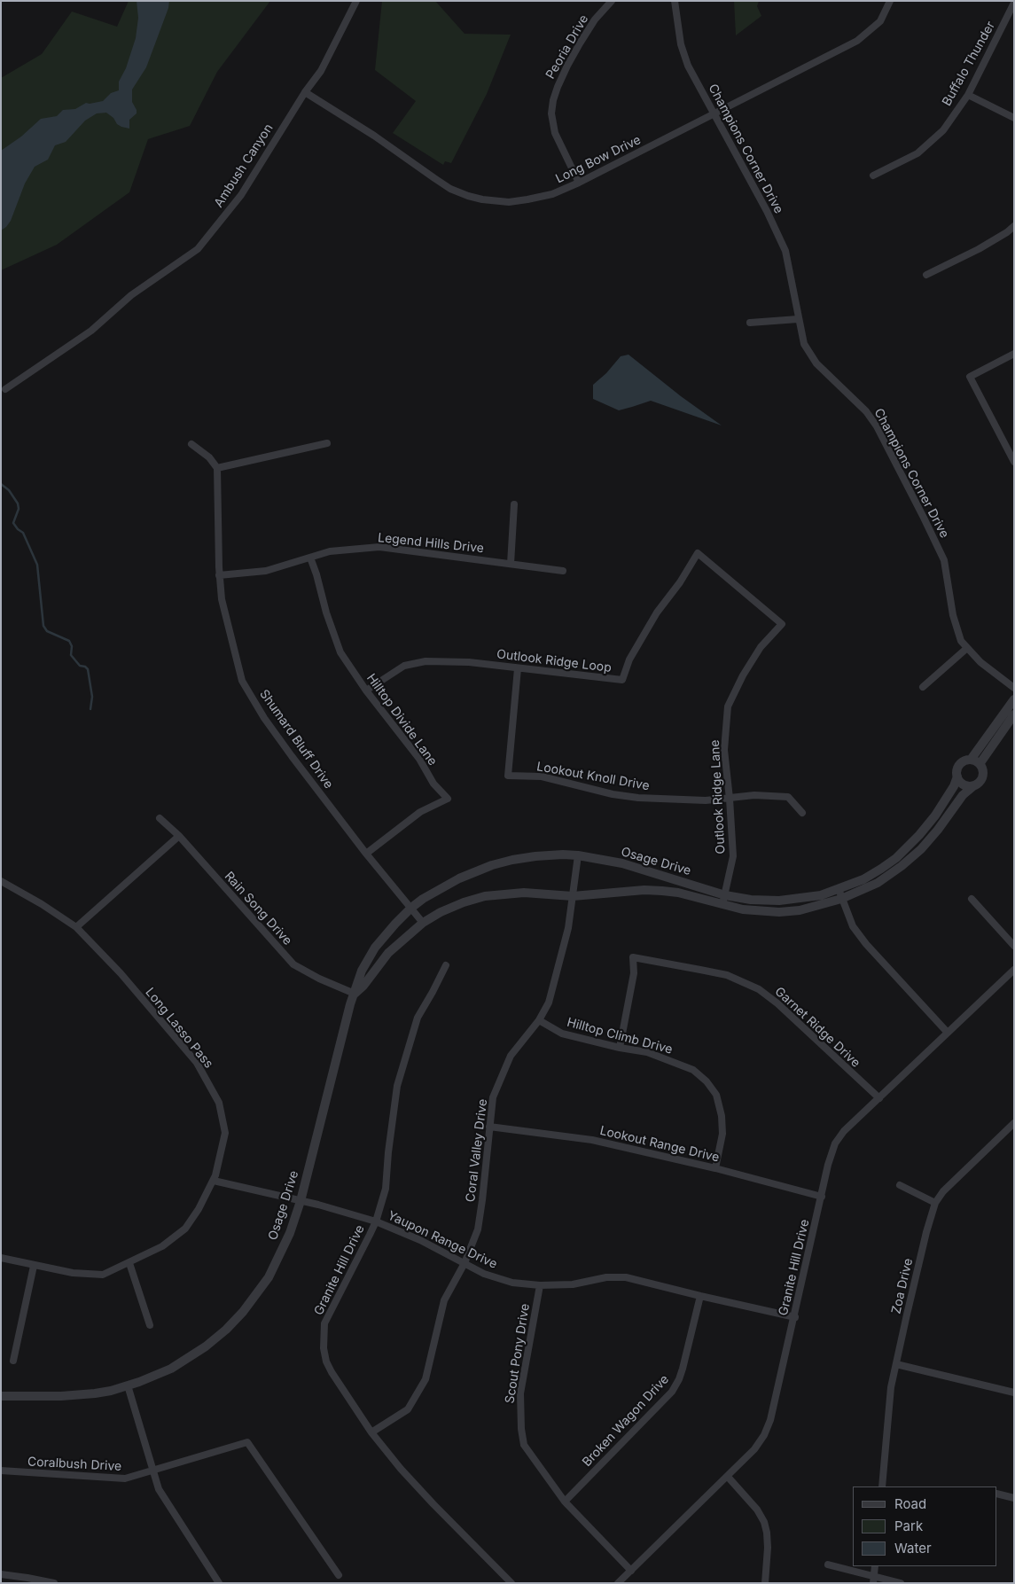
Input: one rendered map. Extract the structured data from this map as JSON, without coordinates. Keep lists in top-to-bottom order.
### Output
{
  "streets": {
    "street": [
      "Peoria Drive",
      "Buffalo Thunder",
      "Champions Corner Drive",
      "Long Bow Drive",
      "Ambush Canyon",
      "Legend Hills Drive",
      "Outlook Ridge Loop",
      "Hilltop Divide Lane",
      "Shumard Bluff Drive",
      "Lookout Knoll Drive",
      "Outlook Ridge Lane",
      "Osage Drive",
      "Rain Song Drive",
      "Garnet Ridge Drive",
      "Long Lasso Pass",
      "Hilltop Climb Drive",
      "Lookout Range Drive",
      "Coral Valley Drive",
      "Yaupon Range Drive",
      "Granite Hill Drive",
      "Zoa Drive",
      "Scout Pony Drive",
      "Broken Wagon Drive",
      "Coralbush Drive"
    ]
  },
  "crossings": [
    ["Peoria Drive", "Long Bow Drive"],
    ["Champions Corner Drive", "Long Bow Drive"],
    ["Long Bow Drive", "Ambush Canyon"],
    ["Legend Hills Drive", "Hilltop Divide Lane"],
    ["Legend Hills Drive", "Shumard Bluff Drive"],
    ["Outlook Ridge Loop", "Hilltop Divide Lane"],
    ["Outlook Ridge Loop", "Lookout Knoll Drive"],
    ["Outlook Ridge Loop", "Outlook Ridge Lane"],
    ["Hilltop Divide Lane", "Shumard Bluff Drive"],
    ["Shumard Bluff Drive", "Osage Drive"],
    ["Lookout Knoll Drive", "Outlook Ridge Lane"],
    ["Outlook Ridge Lane", "Osage Drive"],
    ["Osage Drive", "Rain Song Drive"],
    ["Osage Drive", "Coral Valley Drive"],
    ["Osage Drive", "Yaupon Range Drive"],
    ["Garnet Ridge Drive", "Hilltop Climb Drive"],
    ["Garnet Ridge Drive", "Granite Hill Drive"],
    ["Long Lasso Pass", "Yaupon Range Drive"],
    ["Hilltop Climb Drive", "Lookout Range Drive"],
    ["Hilltop Climb Drive", "Coral Valley Drive"],
    ["Lookout Range Drive", "Coral Valley Drive"],
    ["Lookout Range Drive", "Granite Hill Drive"],
    ["Coral Valley Drive", "Yaupon Range Drive"],
    ["Coral Valley Drive", "Granite Hill Drive"],
    ["Yaupon Range Drive", "Granite Hill Drive"],
    ["Yaupon Range Drive", "Scout Pony Drive"],
    ["Yaupon Range Drive", "Broken Wagon Drive"],
    ["Granite Hill Drive", "Scout Pony Drive"],
    ["Scout Pony Drive", "Broken Wagon Drive"]
  ],
  "legend": ["Road", "Park", "Water"]
}
